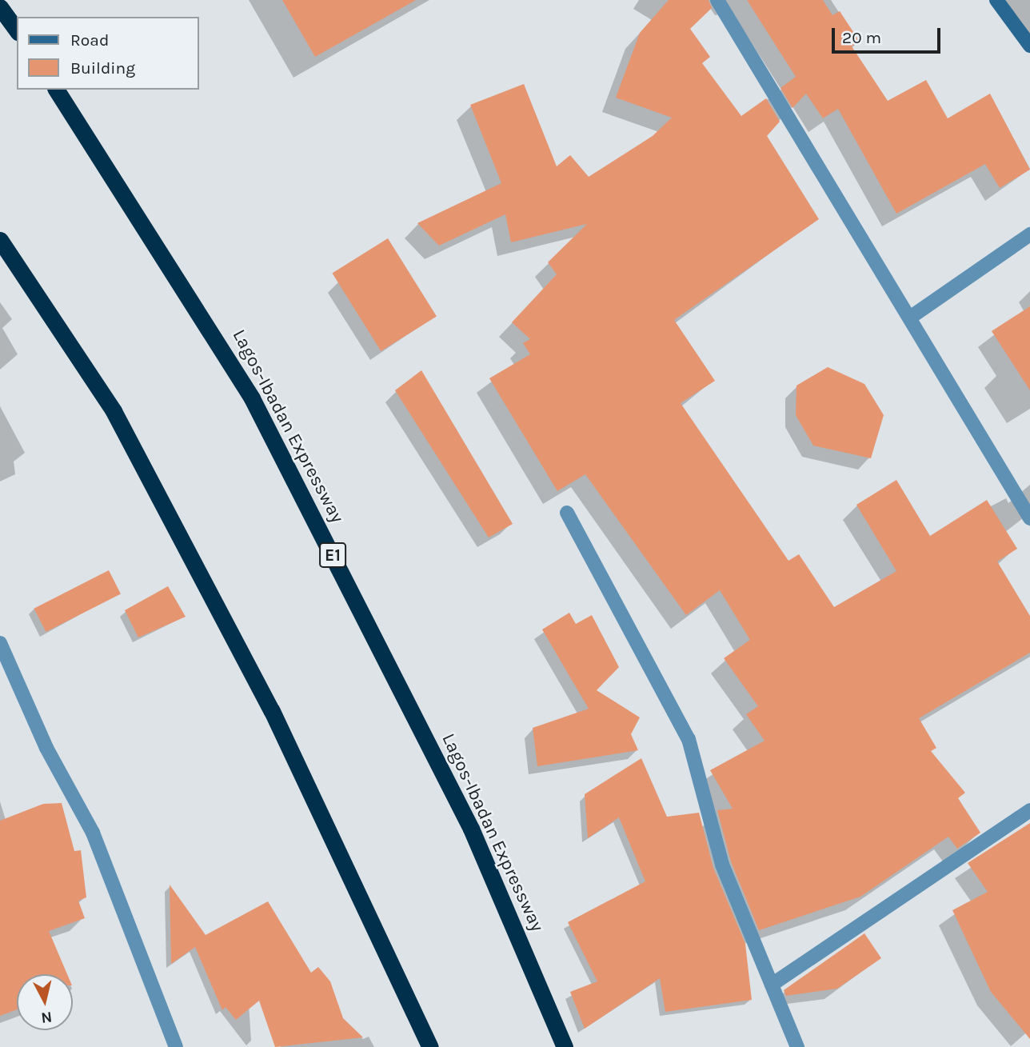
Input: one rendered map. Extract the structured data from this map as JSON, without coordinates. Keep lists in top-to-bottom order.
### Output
{
  "streets": {
    "highway": ["Lagos-Ibadan Expressway", "E1"]
  },
  "legend": ["Road", "Building"],
  "scale_bar": "20 m",
  "north": "bottom"
}
